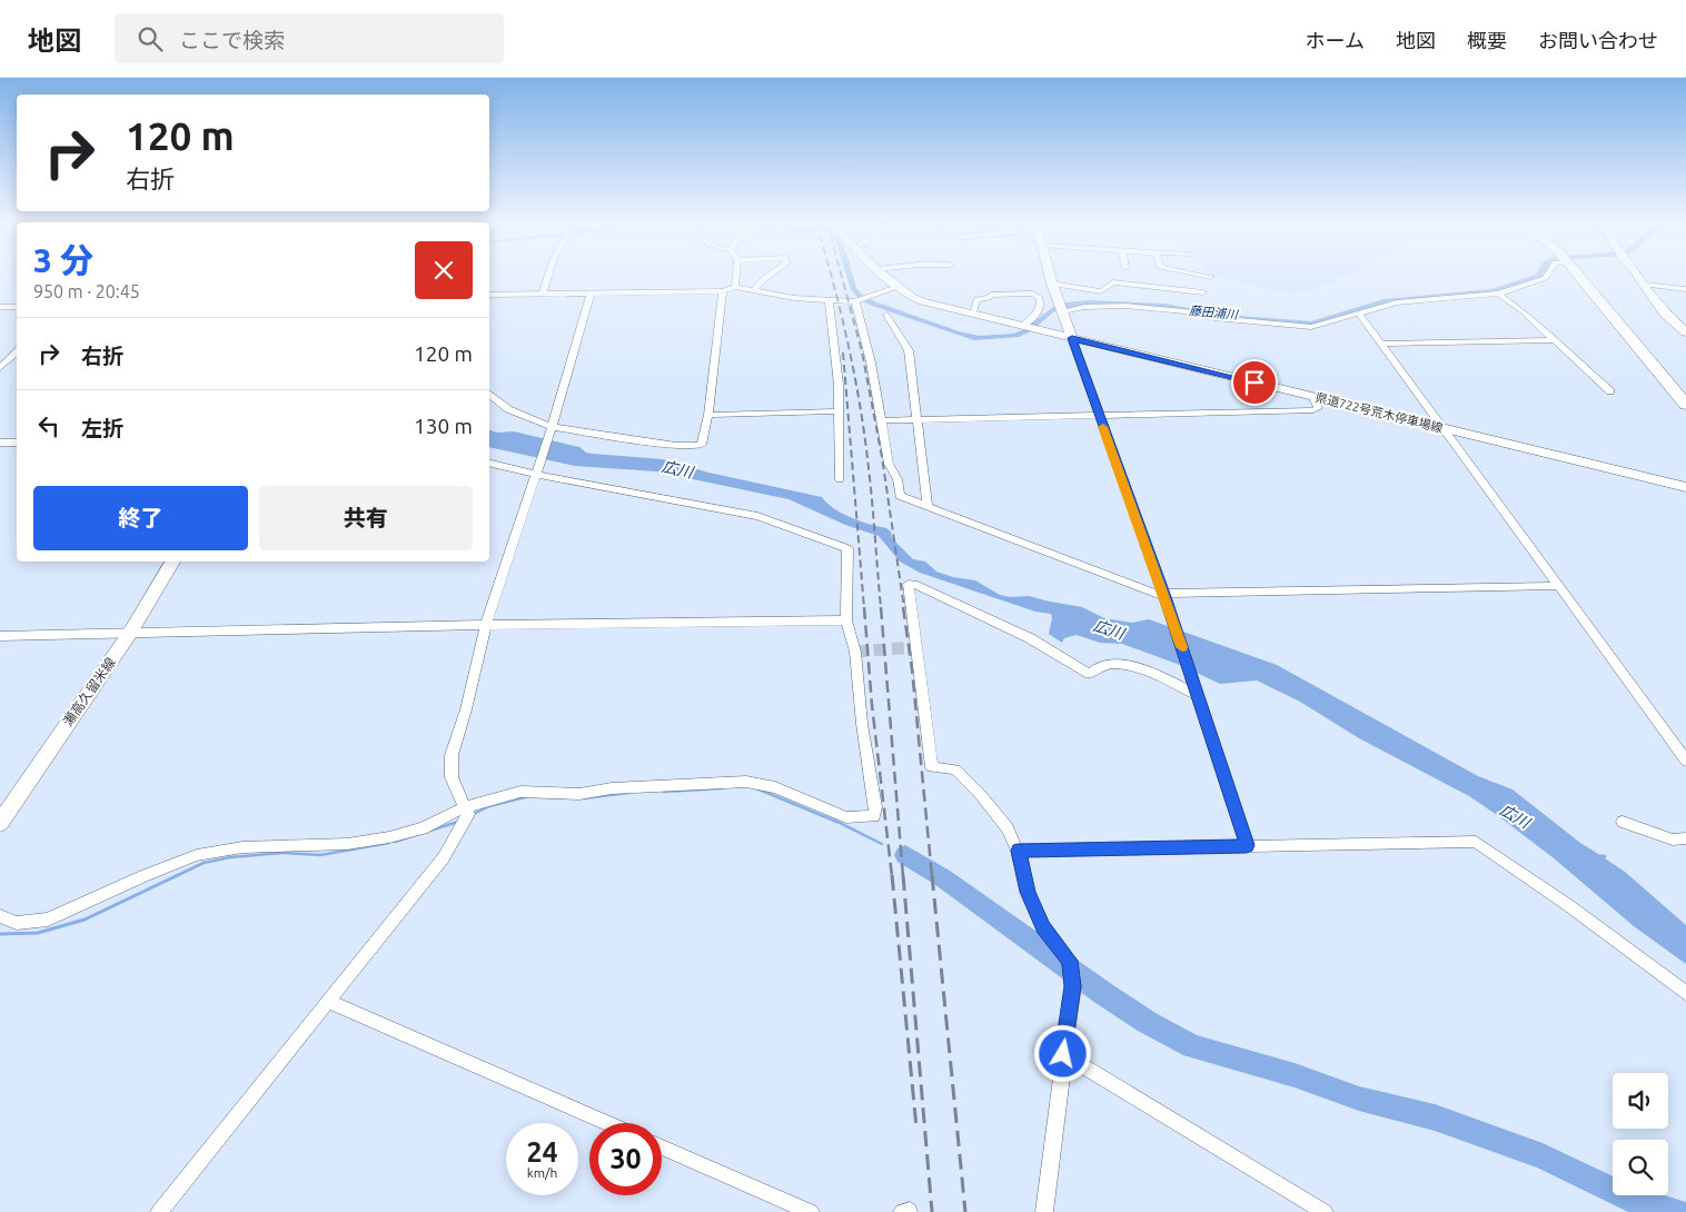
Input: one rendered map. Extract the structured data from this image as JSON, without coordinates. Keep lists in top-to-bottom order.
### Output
{
  "streets": {
    "main road": ["県道722号荒木停車場線", "瀬高久留米線"]
  },
  "water": ["藤田浦川", "広川"],
  "page": {
    "header": "地図",
    "search": "ここで検索",
    "nav": [
      "ホーム",
      "地図",
      "概要",
      "お問い合わせ"
    ],
    "turn": ["120 m", "右折"],
    "heading": ["3 分", "950 m · 20:45"],
    "list": [
      {
        "name": "右折",
        "value": "120 m"
      },
      {
        "name": "左折",
        "value": "130 m"
      }
    ],
    "buttons": ["終了", "共有"],
    "speed": "24 km/h",
    "limit": "30"
  }
}
